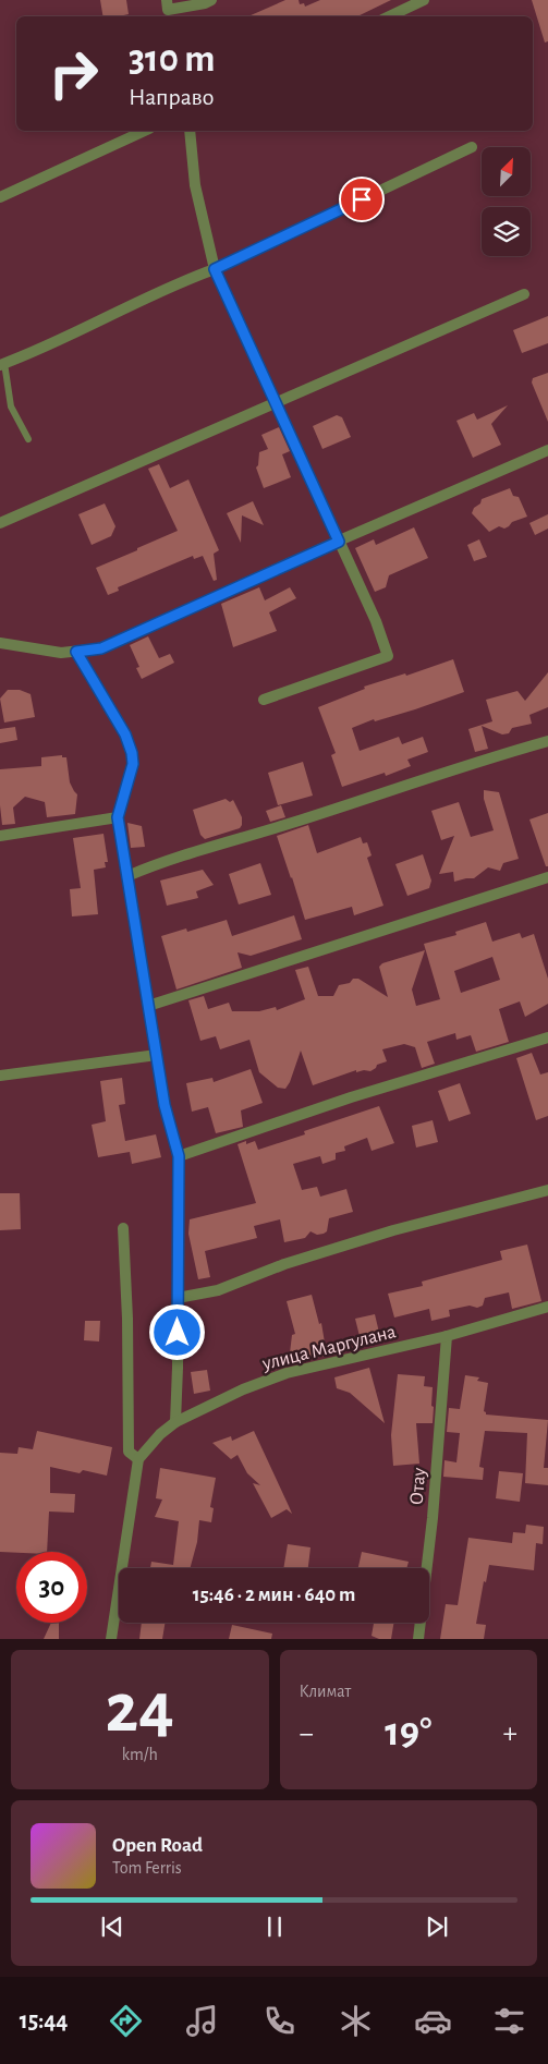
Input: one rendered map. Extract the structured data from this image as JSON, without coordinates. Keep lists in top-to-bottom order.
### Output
{
  "streets": {
    "street": ["улица Маргулана", "Отау"]
  },
  "crossings": [
    ["улица Маргулана", "Отау"]
  ],
  "north": "top right",
  "page": {
    "turn": ["310 m", "Направо"],
    "limit": "30",
    "trip": "15:46 · 2 мин · 640 m",
    "tile": [
      ["24", "km/h"],
      "Климат"
    ],
    "heat": ["−", "19°", "+"],
    "song": ["Open Road", "Tom Ferris"],
    "tabs": "15:44"
  }
}
